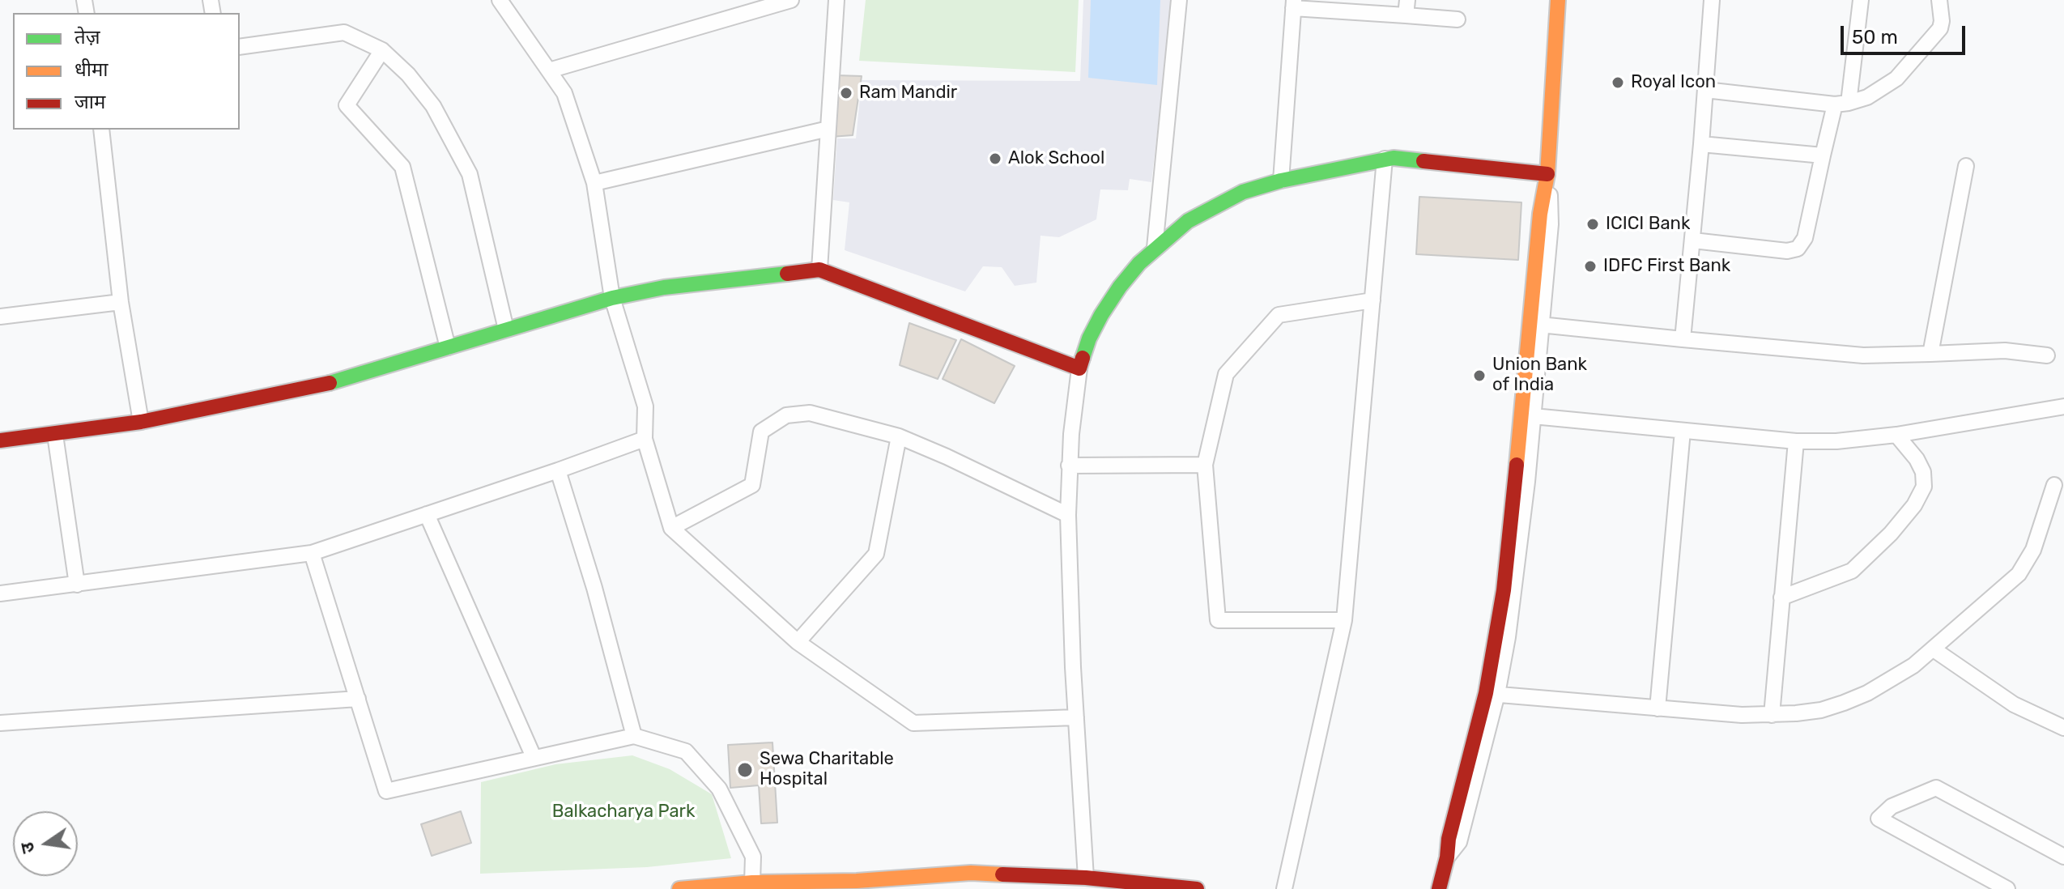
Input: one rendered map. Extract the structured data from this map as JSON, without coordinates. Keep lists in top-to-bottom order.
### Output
{
  "parks": ["Balkacharya Park"],
  "places": [
    "Royal Icon",
    "Ram Mandir",
    "Alok School",
    "ICICI Bank",
    "IDFC First Bank",
    "Union Bank of India",
    "Sewa Charitable Hospital"
  ],
  "legend": ["तेज़", "धीमा", "जाम"],
  "scale_bar": "50 m",
  "north": "left"
}
